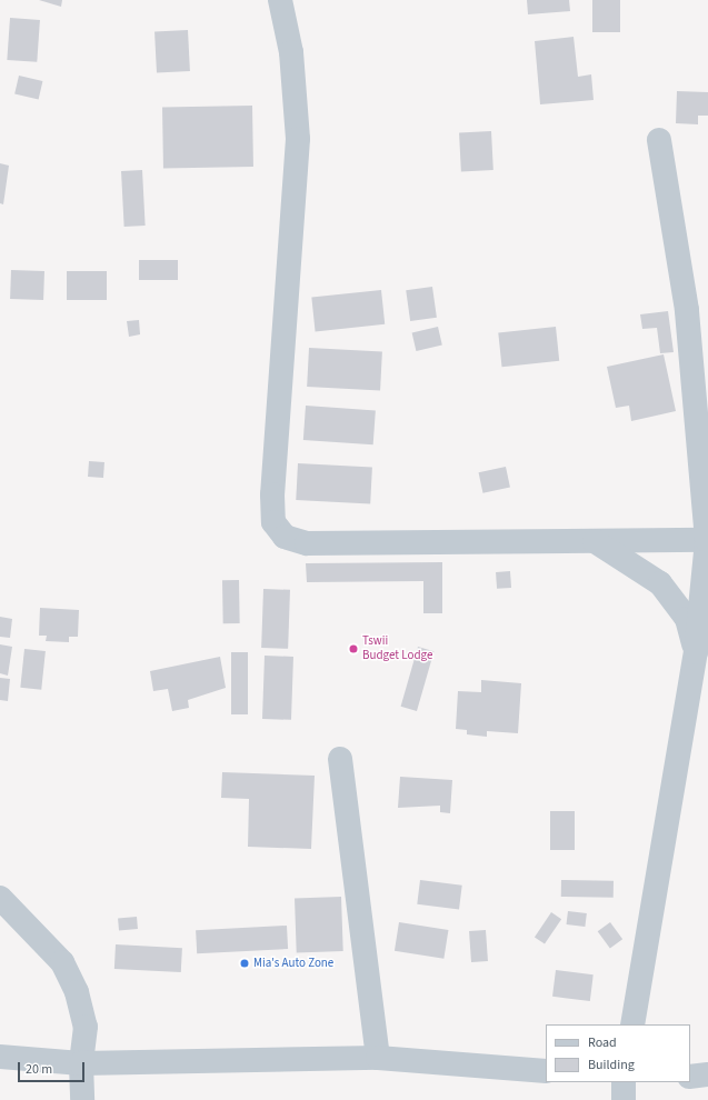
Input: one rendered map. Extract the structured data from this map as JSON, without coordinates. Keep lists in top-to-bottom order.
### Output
{
  "places": ["Tswii Budget Lodge", "Mia's Auto Zone"],
  "legend": ["Road", "Building"],
  "scale_bar": "20 m"
}
